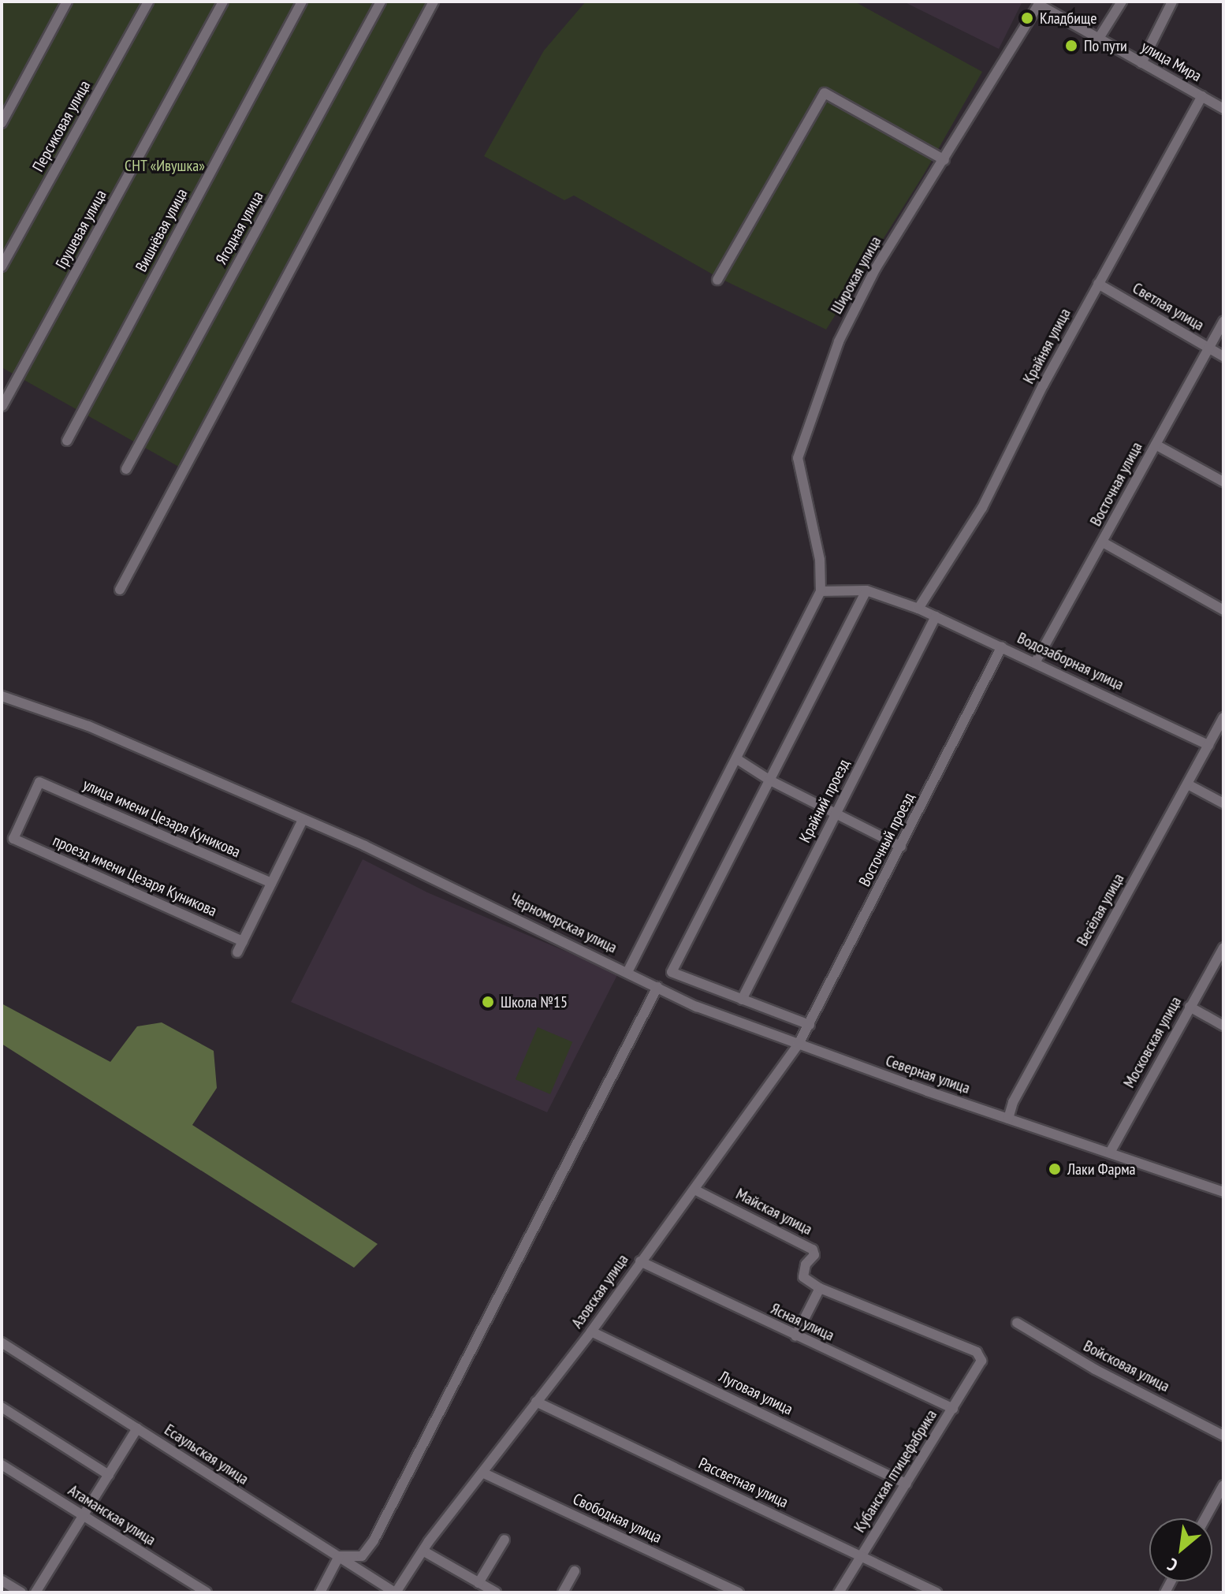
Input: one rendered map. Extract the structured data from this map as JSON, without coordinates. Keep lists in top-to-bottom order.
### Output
{
  "streets": {
    "street": [
      "улица Мира",
      "Персиковая улица",
      "Ягодная улица",
      "Грушевая улица",
      "Вишнёвая улица",
      "Широкая улица",
      "Светлая улица",
      "Крайняя улица",
      "Восточная улица",
      "Водозаборная улица",
      "Крайний проезд",
      "улица имени Цезаря Куникова",
      "Восточный проезд",
      "проезд имени Цезаря Куникова",
      "Весёлая улица",
      "Черноморская улица",
      "Московская улица",
      "Северная улица",
      "Майская улица",
      "Азовская улица",
      "Ясная улица",
      "Войсковая улица",
      "Луговая улица",
      "Есаульская улица",
      "Кубанская птицефабрика",
      "Рассветная улица",
      "Атаманская улица",
      "Свободная улица"
    ]
  },
  "crossings": [
    ["улица Мира", "Широкая улица"],
    ["улица Мира", "Крайняя улица"],
    ["Светлая улица", "Крайняя улица"],
    ["Светлая улица", "Восточная улица"],
    ["Крайняя улица", "Водозаборная улица"],
    ["Восточная улица", "Водозаборная улица"],
    ["Водозаборная улица", "Крайний проезд"],
    ["Водозаборная улица", "Восточный проезд"],
    ["Водозаборная улица", "Весёлая улица"],
    ["улица имени Цезаря Куникова", "проезд имени Цезаря Куникова"],
    ["Восточный проезд", "Северная улица"],
    ["Восточный проезд", "Азовская улица"],
    ["Весёлая улица", "Северная улица"],
    ["Черноморская улица", "Северная улица"],
    ["Московская улица", "Северная улица"],
    ["Северная улица", "Азовская улица"],
    ["Майская улица", "Азовская улица"],
    ["Майская улица", "Кубанская птицефабрика"],
    ["Азовская улица", "Ясная улица"],
    ["Азовская улица", "Луговая улица"],
    ["Азовская улица", "Есаульская улица"],
    ["Азовская улица", "Рассветная улица"],
    ["Азовская улица", "Свободная улица"],
    ["Ясная улица", "Кубанская птицефабрика"],
    ["Луговая улица", "Кубанская птицефабрика"],
    ["Кубанская птицефабрика", "Рассветная улица"]
  ],
  "parks": ["СНТ «Ивушка»"],
  "places": [
    "Кладбище",
    "По пути",
    "Школа №15",
    "Лаки Фарма"
  ],
  "north": "bottom left"
}
